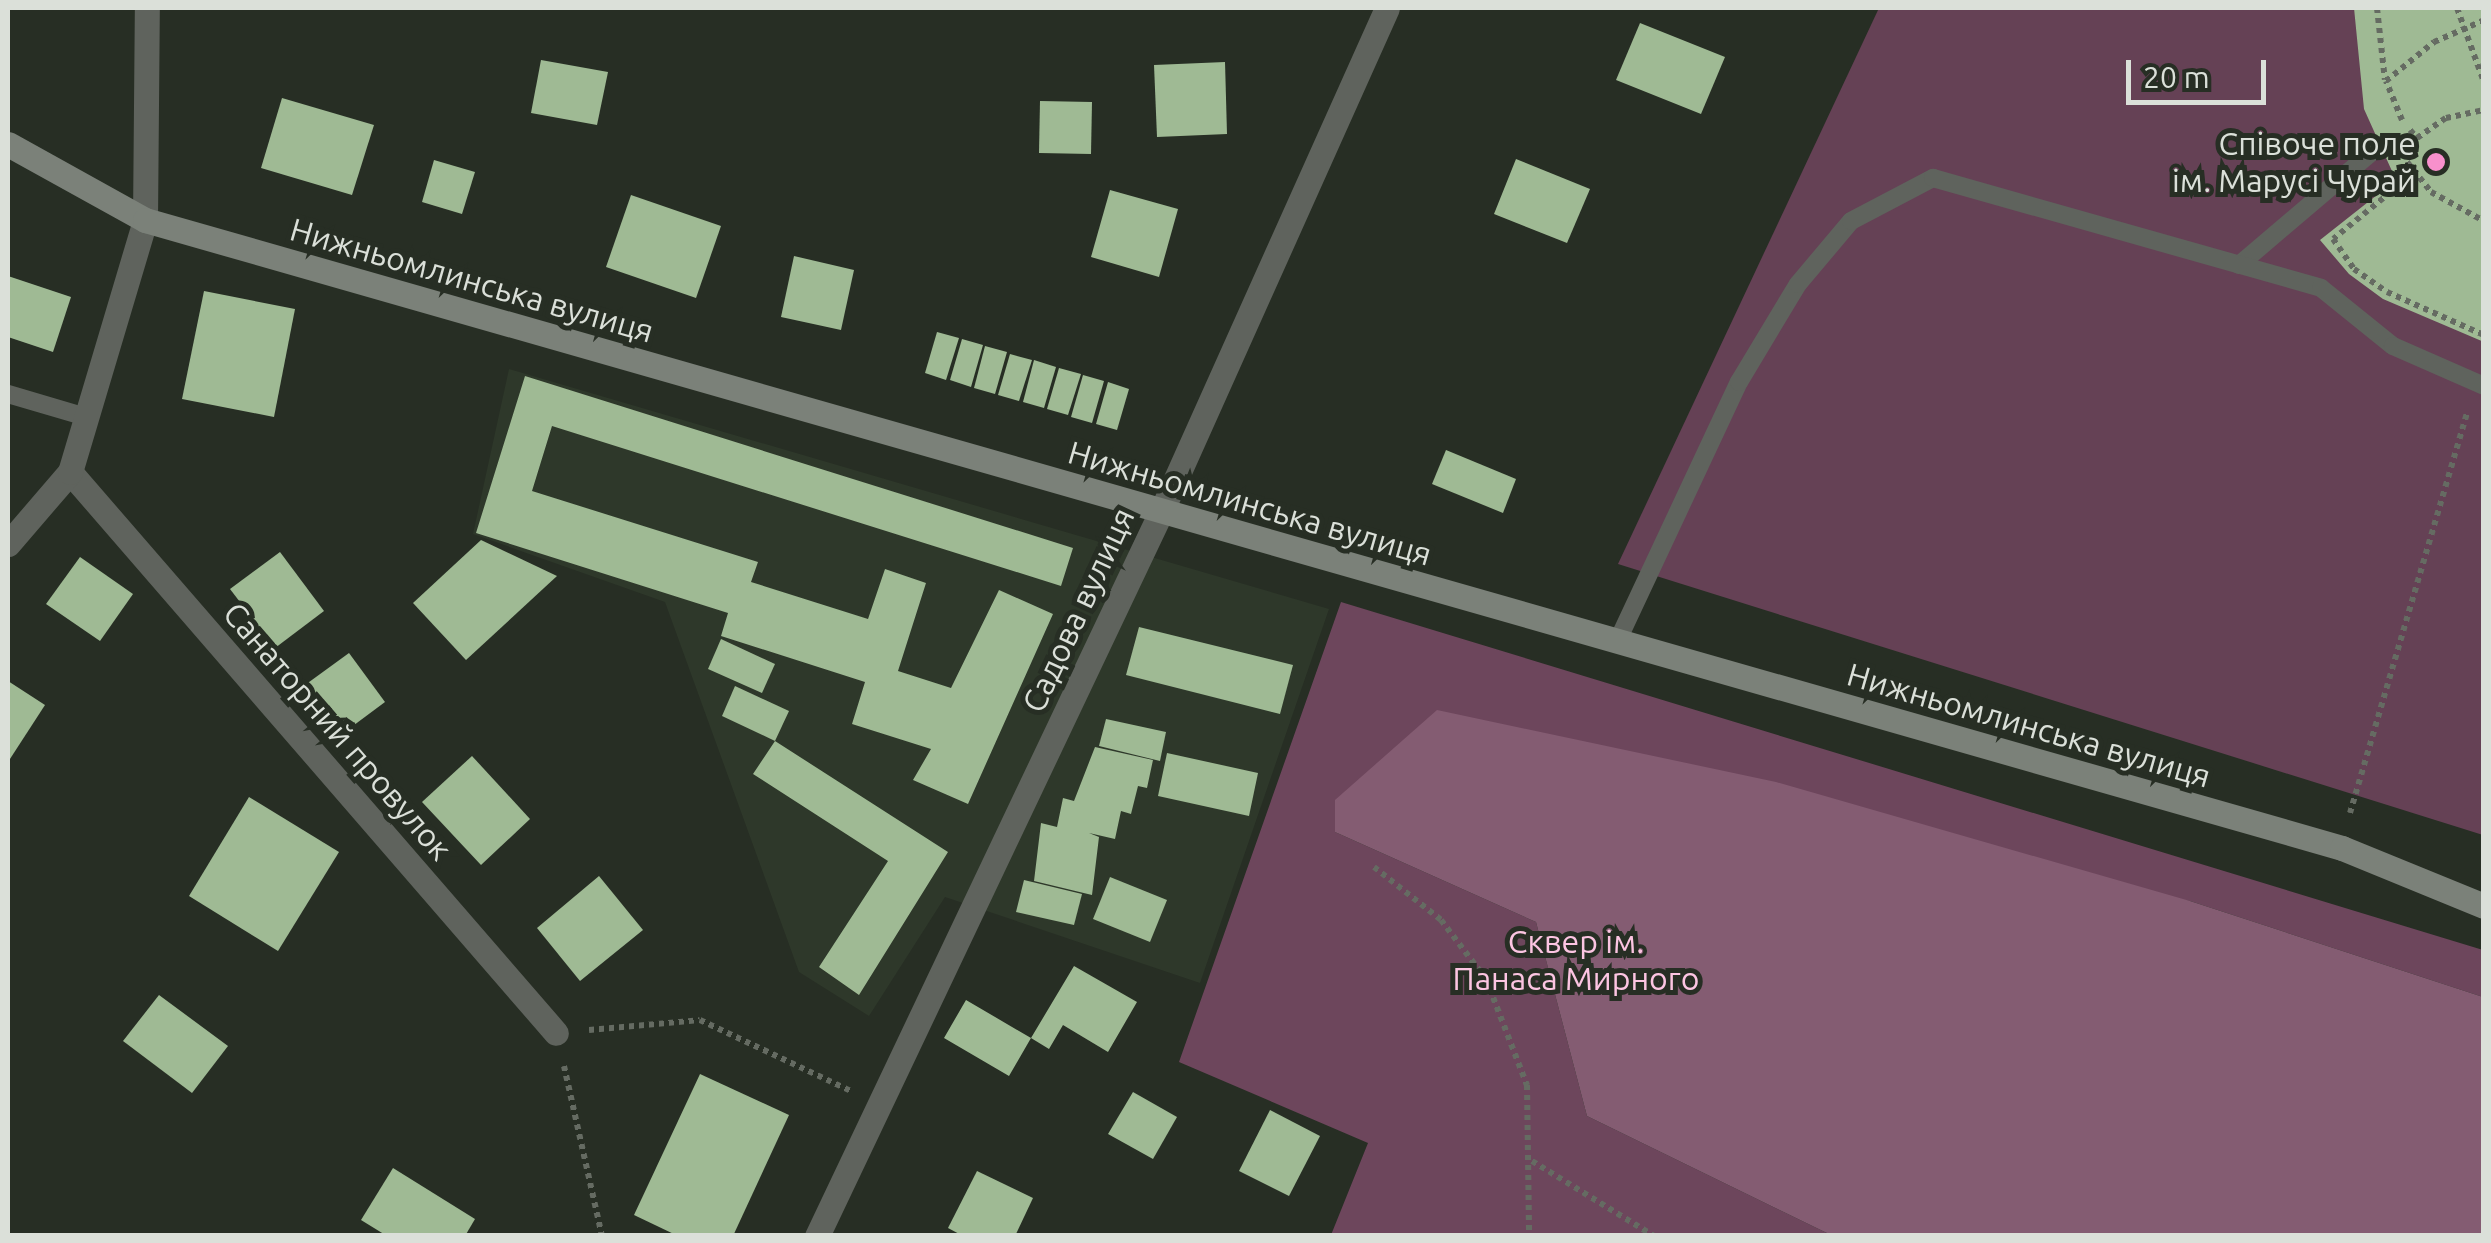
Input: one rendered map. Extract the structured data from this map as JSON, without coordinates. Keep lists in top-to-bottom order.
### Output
{
  "streets": {
    "main road": ["Нижньомлинська вулиця"],
    "street": ["Садова вулиця", "Санаторний провулок"]
  },
  "crossings": [
    ["Нижньомлинська вулиця", "Садова вулиця"]
  ],
  "parks": ["Сквер ім. Панаса Мирного"],
  "places": ["Співоче поле ім. Марусі Чурай"],
  "scale_bar": "20 m"
}
